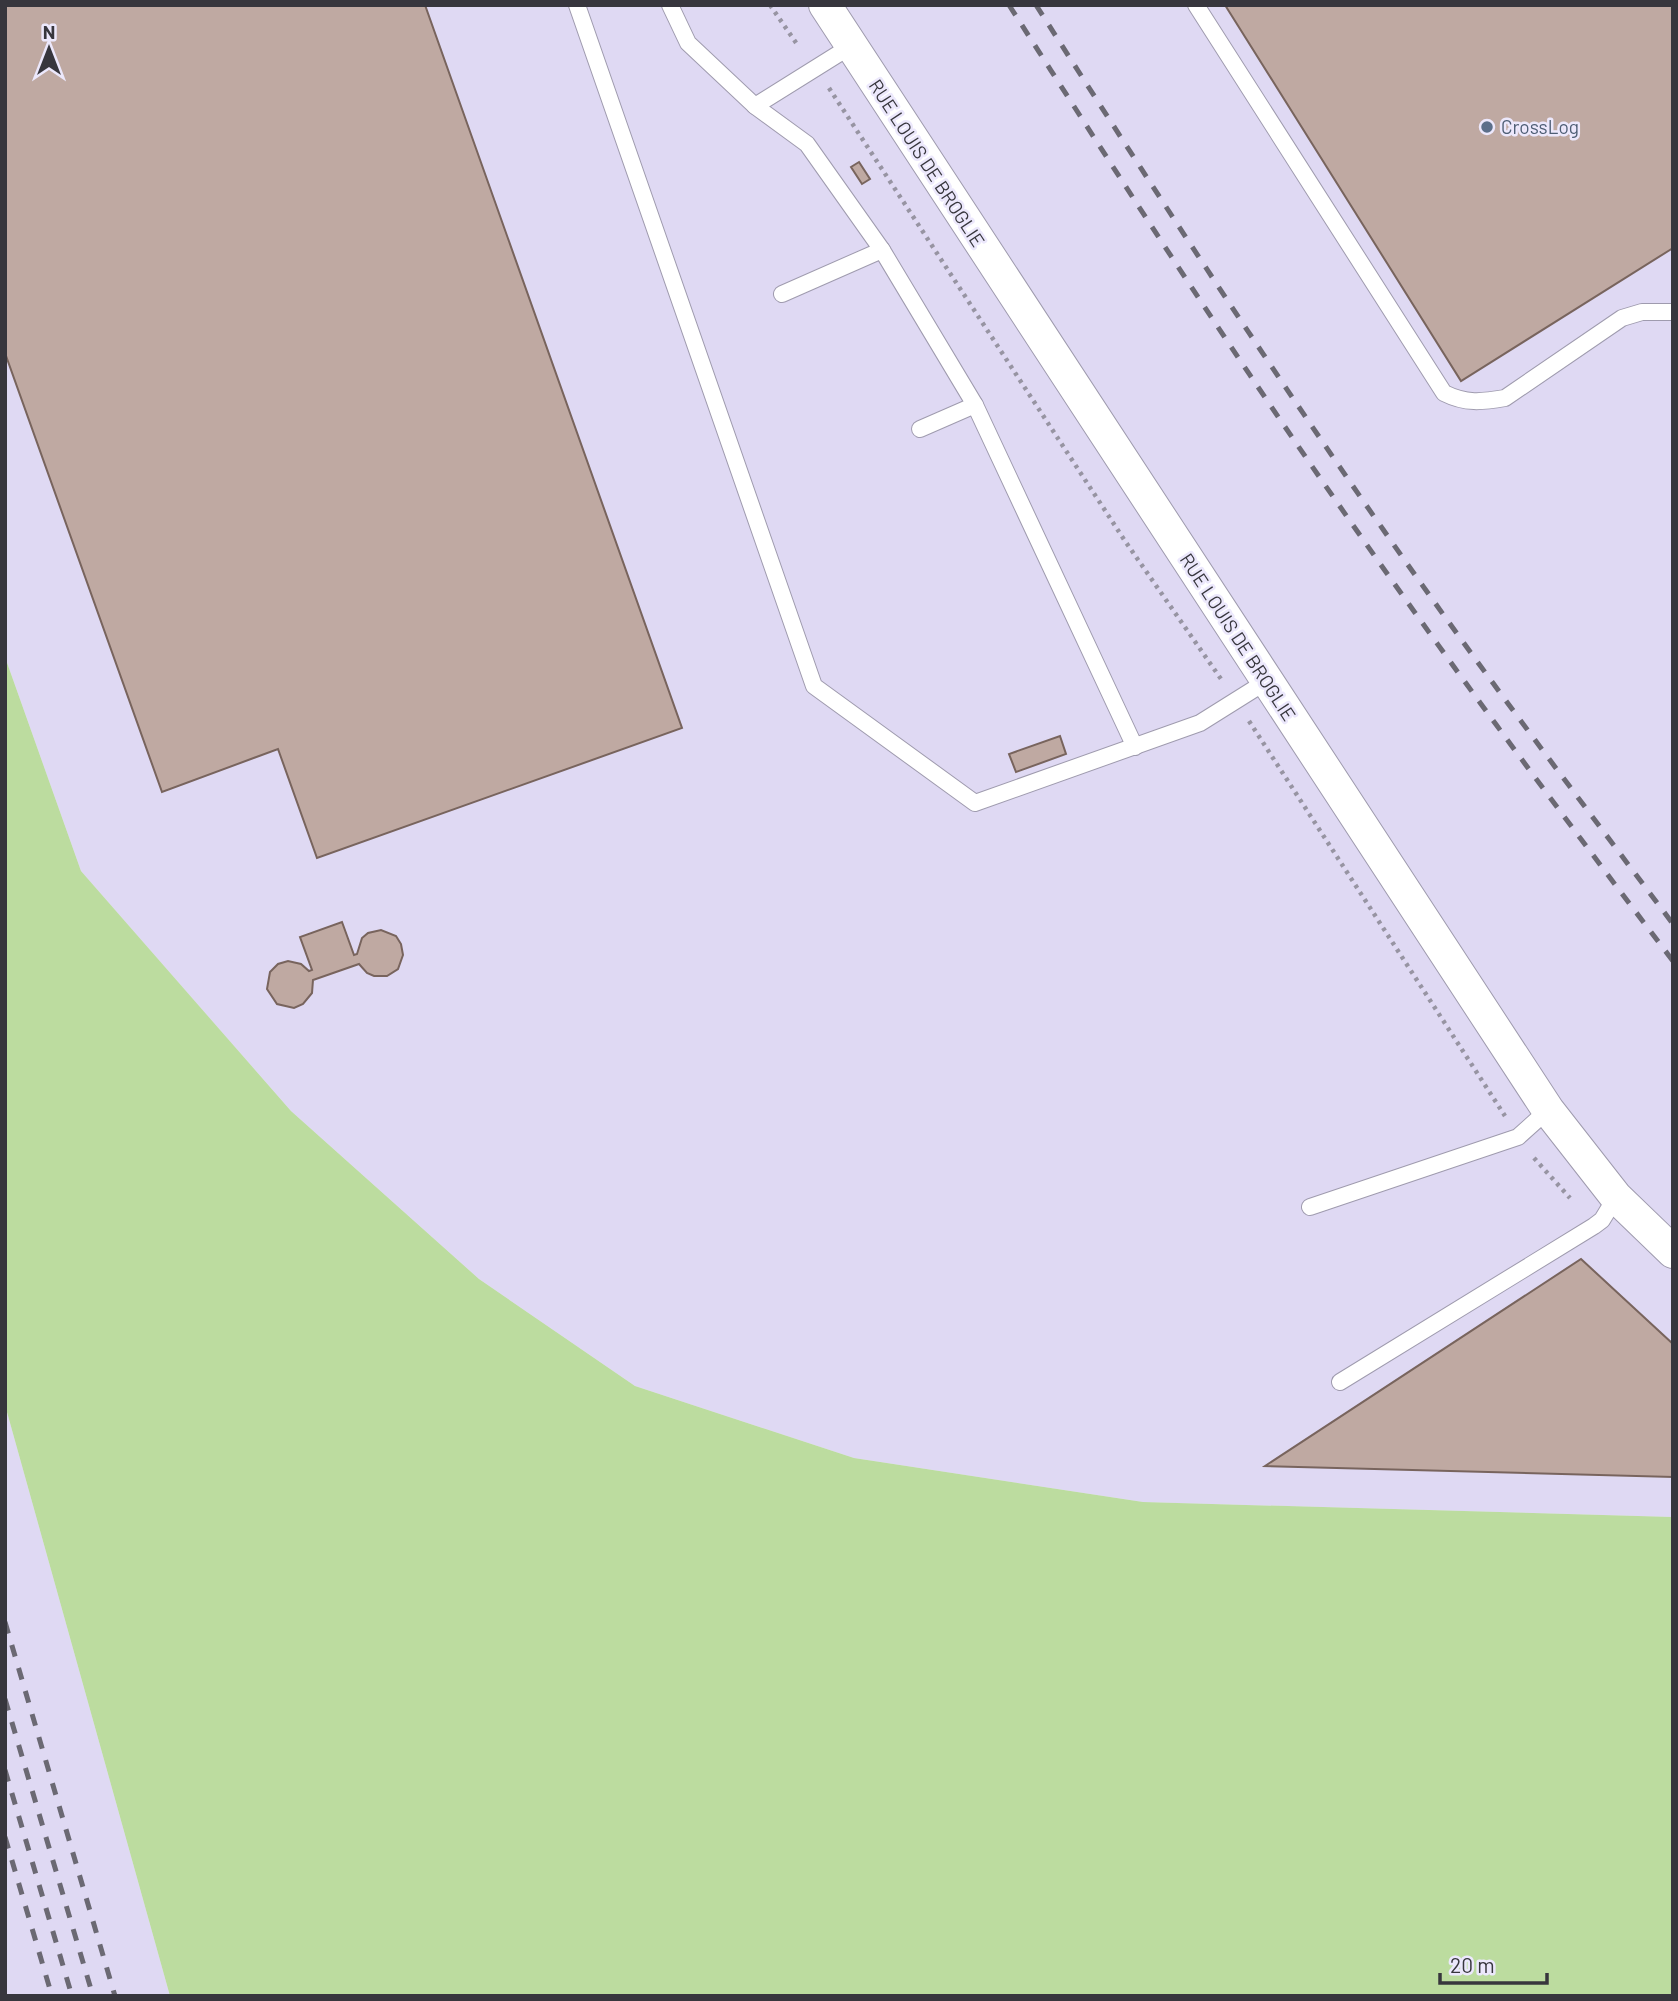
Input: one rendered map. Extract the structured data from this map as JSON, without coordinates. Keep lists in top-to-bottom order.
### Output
{
  "streets": {
    "street": ["RUE LOUIS DE BROGLIE"]
  },
  "places": ["CrossLog"],
  "scale_bar": "20 m",
  "north": "top"
}
